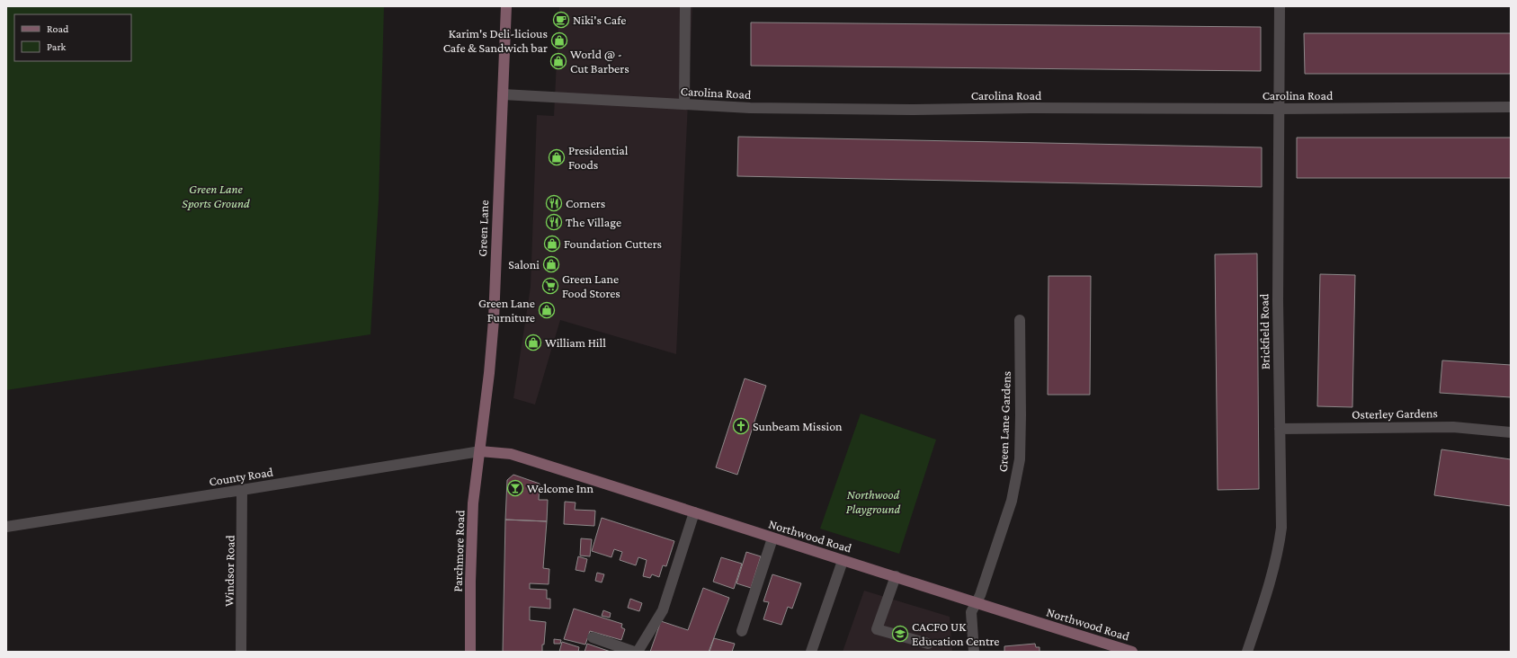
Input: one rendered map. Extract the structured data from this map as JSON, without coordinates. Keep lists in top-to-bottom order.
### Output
{
  "streets": {
    "street": [
      "Carolina Road",
      "Green Lane",
      "Brickfield Road",
      "Osterley Gardens",
      "Green Lane Gardens",
      "County Road",
      "Northwood Road",
      "Parchmore Road",
      "Windsor Road"
    ]
  },
  "crossings": [
    ["Carolina Road", "Green Lane"],
    ["Carolina Road", "Brickfield Road"],
    ["Green Lane", "County Road"],
    ["Green Lane", "Northwood Road"],
    ["Green Lane", "Parchmore Road"],
    ["Brickfield Road", "Osterley Gardens"],
    ["Green Lane Gardens", "Northwood Road"],
    ["County Road", "Northwood Road"],
    ["County Road", "Parchmore Road"],
    ["County Road", "Windsor Road"],
    ["Northwood Road", "Parchmore Road"]
  ],
  "parks": ["Green Lane Sports Ground", "Northwood Playground"],
  "places": {
    "cafe": ["Niki's Cafe"],
    "shop": [
      "Karim's Deli-licious Cafe & Sandwich bar",
      "World @ - Cut Barbers",
      "Presidential Foods",
      "Foundation Cutters",
      "Saloni",
      "Green Lane Furniture",
      "William Hill"
    ],
    "restaurant": ["Corners", "The Village"],
    "supermarket": ["Green Lane Food Stores"],
    "church": ["Sunbeam Mission"],
    "bar": ["Welcome Inn"],
    "school or university": ["CACFO UK Education Centre"]
  },
  "legend": ["Road", "Park"]
}
